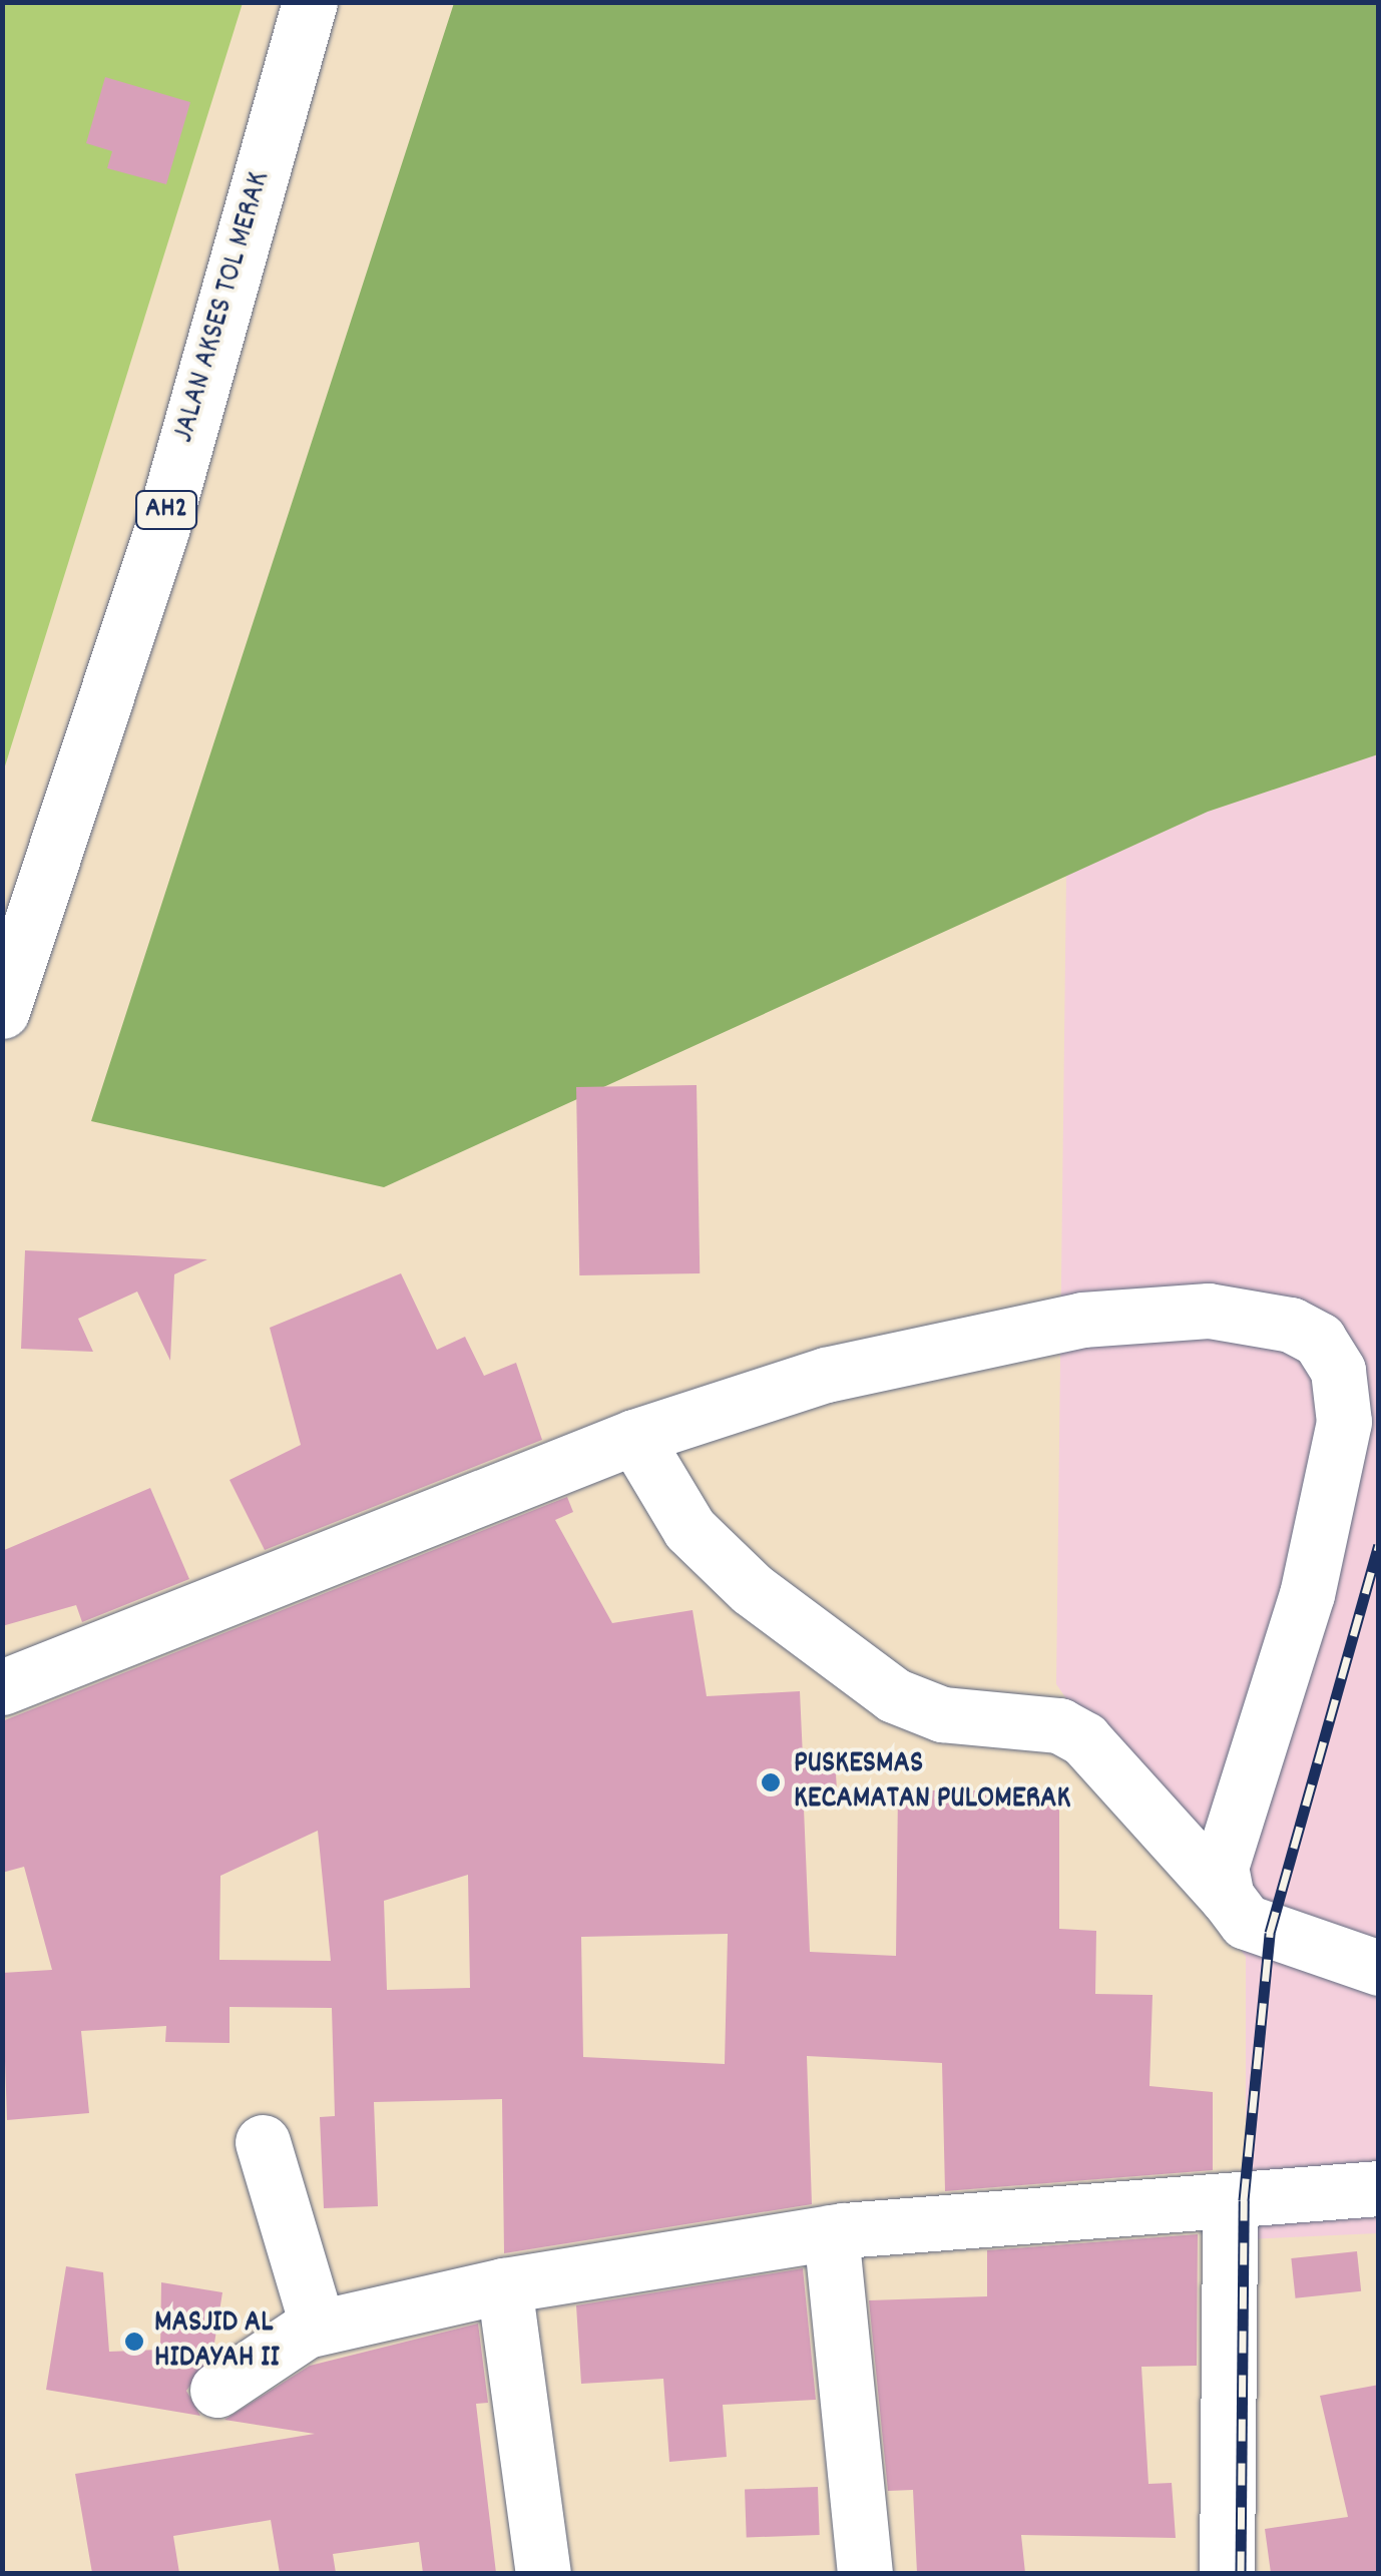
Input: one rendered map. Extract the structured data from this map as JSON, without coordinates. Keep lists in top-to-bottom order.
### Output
{
  "streets": {
    "main road": ["JALAN AKSES TOL MERAK", "AH2"]
  },
  "places": ["PUSKESMAS KECAMATAN PULOMERAK", "MASJID AL HIDAYAH II"]
}
